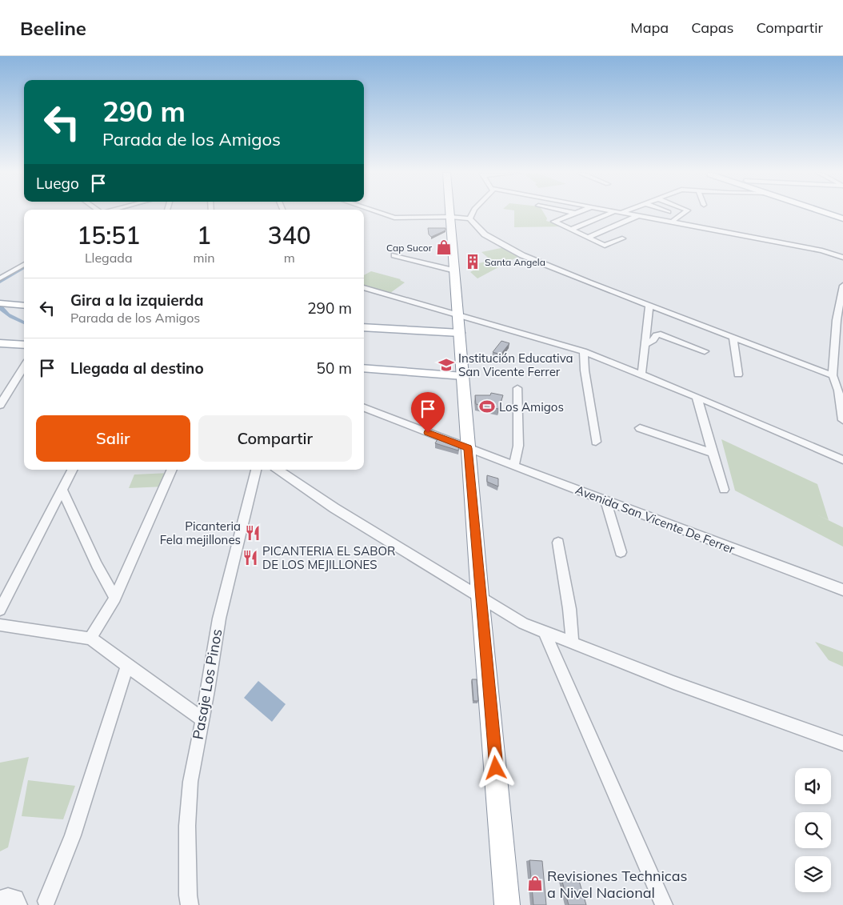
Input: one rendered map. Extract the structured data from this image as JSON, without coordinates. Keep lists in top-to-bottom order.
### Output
{
  "streets": {
    "street": ["Avenida San Vicente De Ferrer", "Pasaje Los Pinos"]
  },
  "places": {
    "shop": ["Cap Sucor", "Revisiones Technicas a Nivel Nacional"],
    "building": ["Santa Angela"],
    "school or university": ["Institución Educativa San Vicente Ferrer"],
    "sports": ["Los Amigos"],
    "restaurant": ["Picanteria Fela mejillones", "PICANTERIA EL SABOR DE LOS MEJILLONES"]
  },
  "page": {
    "header": "Beeline",
    "nav": ["Mapa", "Capas", "Compartir"],
    "turn": ["290 m", "Parada de los Amigos"],
    "then": "Luego",
    "eta": [
      "15:51",
      "Llegada",
      "1",
      "min",
      "340",
      "m"
    ],
    "list": [
      {
        "name": "Gira a la izquierda",
        "note": "Parada de los Amigos",
        "value": "290 m"
      },
      {
        "name": "Llegada al destino",
        "value": "50 m"
      }
    ],
    "buttons": ["Salir", "Compartir"]
  }
}
